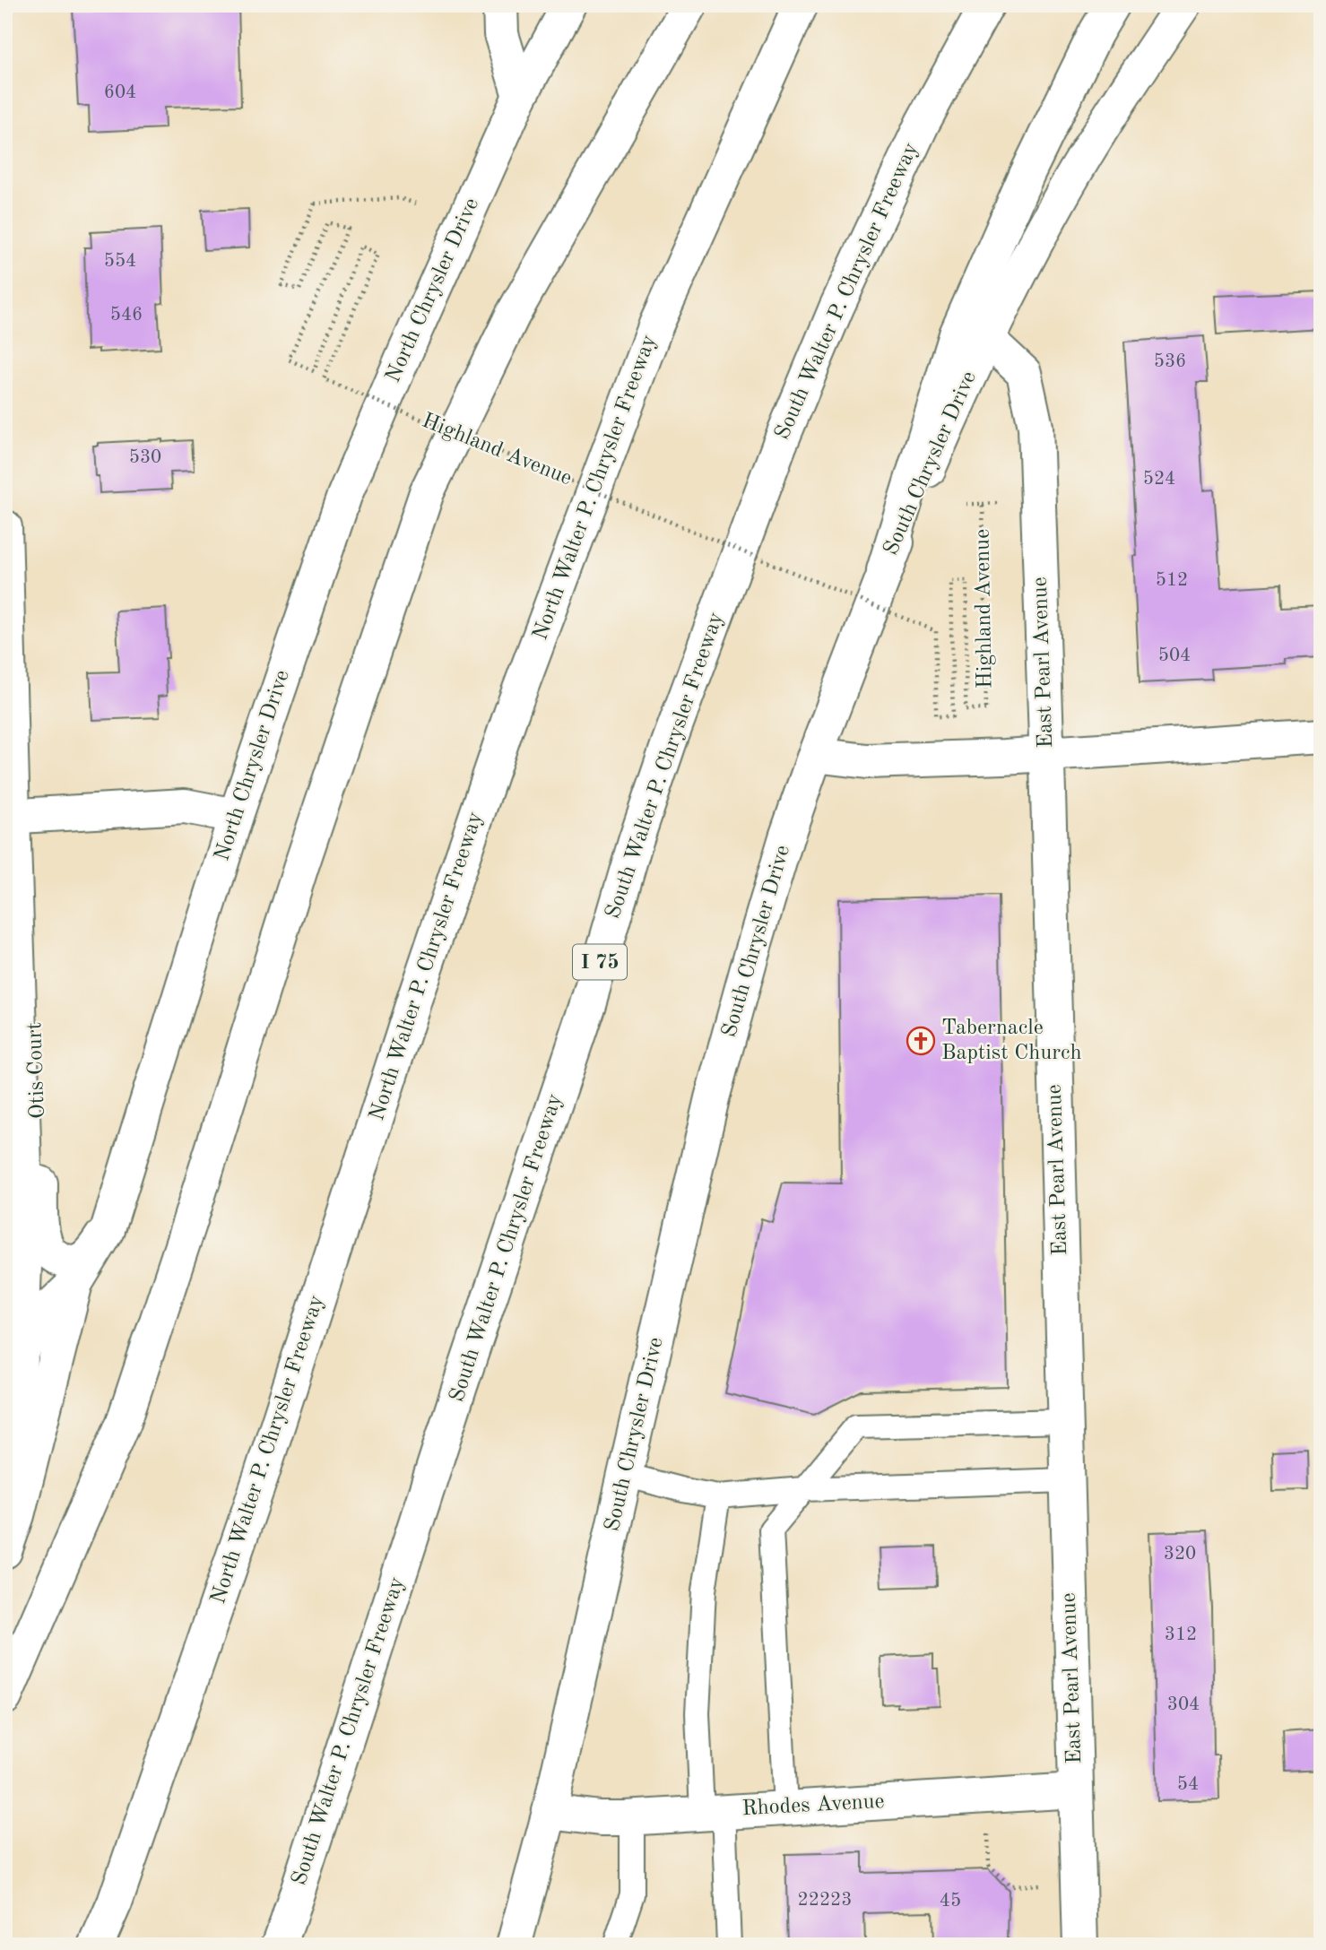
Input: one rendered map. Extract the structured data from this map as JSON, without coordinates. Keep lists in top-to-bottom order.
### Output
{
  "streets": {
    "main road": [
      "North Chrysler Drive",
      "South Walter P. Chrysler Freeway",
      "South Chrysler Drive",
      "North Walter P. Chrysler Freeway",
      "East Pearl Avenue",
      "I 75",
      "Otis Court",
      "Rhodes Avenue"
    ],
    "path": ["Highland Avenue"]
  },
  "crossings": [
    ["North Chrysler Drive", "Otis Court"],
    ["South Chrysler Drive", "East Pearl Avenue"],
    ["South Chrysler Drive", "Rhodes Avenue"],
    ["East Pearl Avenue", "Rhodes Avenue"]
  ],
  "places": {
    "church": ["Tabernacle Baptist Church"]
  },
  "house_numbers": [
    "604",
    "554",
    "546",
    "536",
    "530",
    "524",
    "512",
    "504",
    "320",
    "312",
    "304",
    "54",
    "22223",
    "45"
  ]
}
